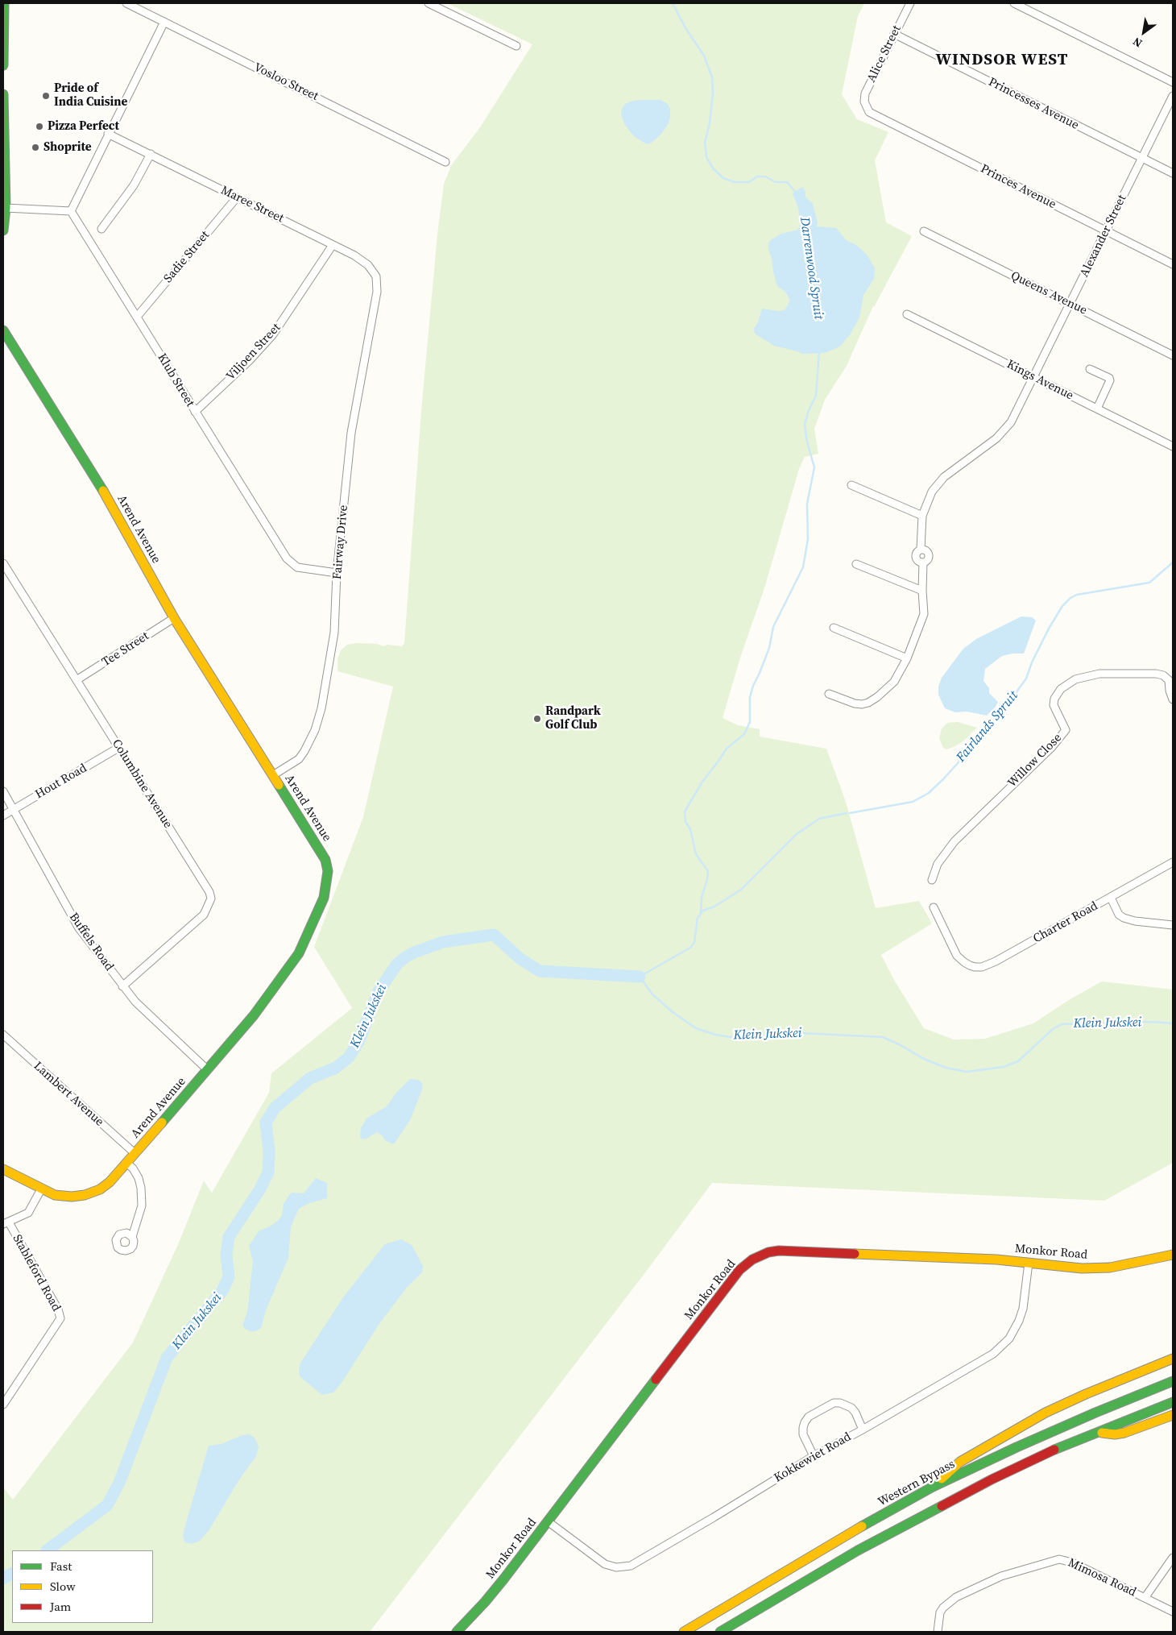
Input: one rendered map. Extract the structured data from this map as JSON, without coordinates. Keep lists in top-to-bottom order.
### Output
{
  "streets": {
    "main road": ["Arend Avenue", "Monkor Road", "Western Bypass"],
    "street": [
      "Alice Street",
      "Vosloo Street",
      "Princesses Avenue",
      "Princes Avenue",
      "Maree Street",
      "Alexander Street",
      "Sadie Street",
      "Queens Avenue",
      "Viljoen Street",
      "Klub Street",
      "Kings Avenue",
      "Fairway Drive",
      "Tee Street",
      "Willow Close",
      "Hout Road",
      "Columbine Avenue",
      "Charter Road",
      "Buffels Road",
      "Lambert Avenue",
      "Stableford Road",
      "Kokkewiet Road",
      "Mimosa Road"
    ]
  },
  "crossings": [
    ["Alice Street", "Princesses Avenue"],
    ["Alice Street", "Princes Avenue"],
    ["Princesses Avenue", "Alexander Street"],
    ["Princes Avenue", "Alexander Street"],
    ["Maree Street", "Sadie Street"],
    ["Maree Street", "Viljoen Street"],
    ["Maree Street", "Fairway Drive"],
    ["Alexander Street", "Queens Avenue"],
    ["Alexander Street", "Kings Avenue"],
    ["Sadie Street", "Klub Street"],
    ["Viljoen Street", "Klub Street"],
    ["Klub Street", "Fairway Drive"],
    ["Arend Avenue", "Fairway Drive"],
    ["Arend Avenue", "Tee Street"],
    ["Arend Avenue", "Buffels Road"],
    ["Arend Avenue", "Lambert Avenue"],
    ["Tee Street", "Columbine Avenue"],
    ["Hout Road", "Columbine Avenue"],
    ["Hout Road", "Buffels Road"],
    ["Columbine Avenue", "Buffels Road"],
    ["Monkor Road", "Kokkewiet Road"]
  ],
  "districts": ["WINDSOR WEST"],
  "water": ["Darrenwood Spruit", "Fairlands Spruit", "Klein Jukskei"],
  "places": [
    "Pride of India Cuisine",
    "Pizza Perfect",
    "Shoprite",
    "Randpark Golf Club"
  ],
  "legend": ["Fast", "Slow", "Jam"],
  "north": "bottom left"
}
